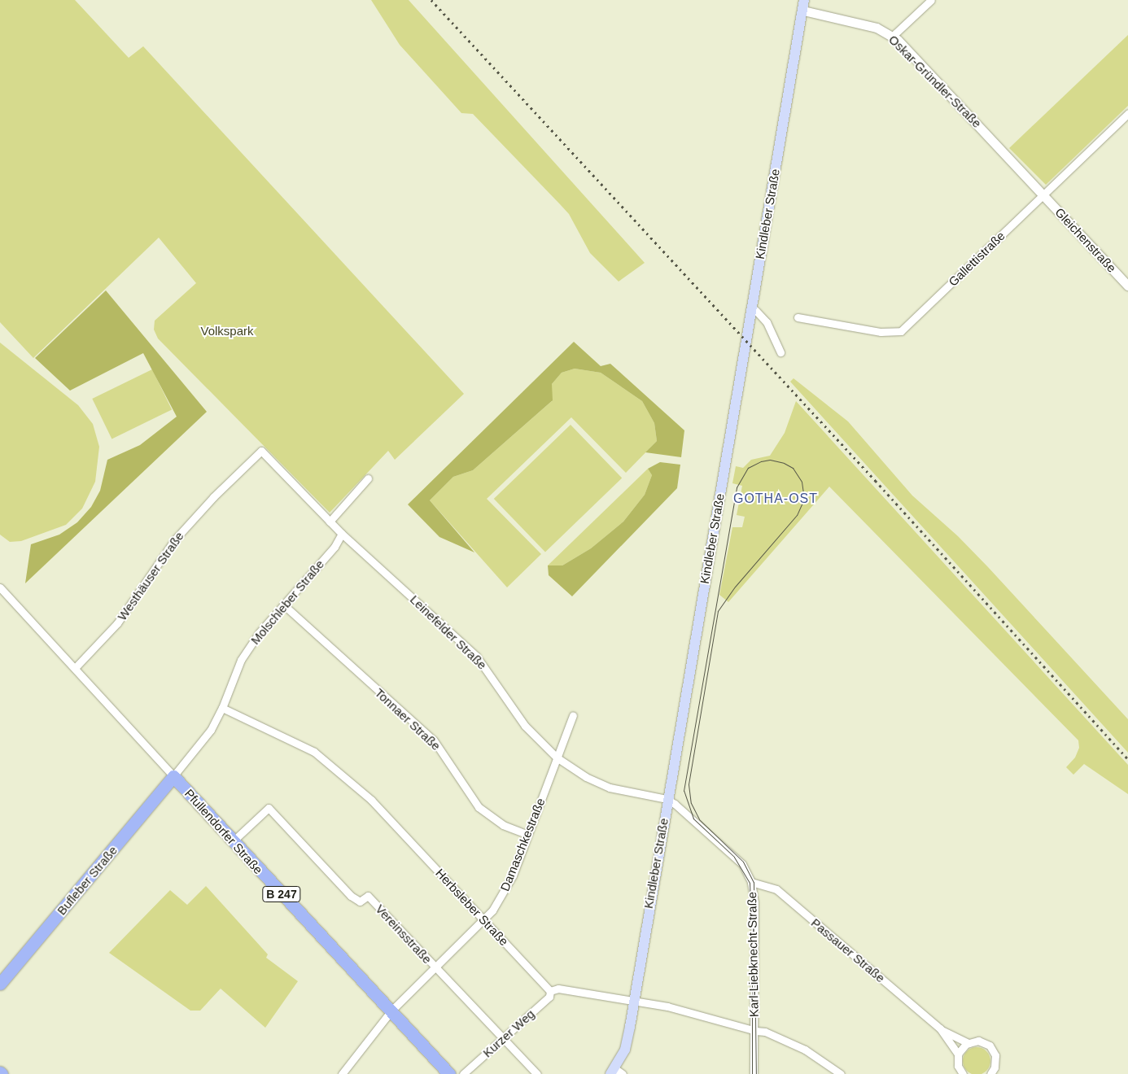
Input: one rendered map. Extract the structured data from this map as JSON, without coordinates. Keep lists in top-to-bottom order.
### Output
{
  "streets": {
    "main road": [
      "Kindleber Straße",
      "Pfullendorfer Straße",
      "Bufleber Straße",
      "B 247"
    ],
    "street": [
      "Oskar-Gründler-Straße",
      "Gleichenstraße",
      "Gallettistraße",
      "Westhäuser Straße",
      "Molschleber Straße",
      "Leinefelder Straße",
      "Tonnaer Straße",
      "Damaschkestraße",
      "Herbsleber Straße",
      "Vereinsstraße",
      "Passauer Straße",
      "Karl-Liebknecht-Straße",
      "Kurzer Weg"
    ]
  },
  "crossings": [
    ["Oskar-Gründler-Straße", "Kindleber Straße"],
    ["Oskar-Gründler-Straße", "Gleichenstraße"],
    ["Oskar-Gründler-Straße", "Gallettistraße"],
    ["Kindleber Straße", "Leinefelder Straße"],
    ["Kindleber Straße", "Karl-Liebknecht-Straße"],
    ["Gleichenstraße", "Gallettistraße"],
    ["Westhäuser Straße", "Leinefelder Straße"],
    ["Westhäuser Straße", "Pfullendorfer Straße"],
    ["Molschleber Straße", "Leinefelder Straße"],
    ["Molschleber Straße", "Tonnaer Straße"],
    ["Molschleber Straße", "Pfullendorfer Straße"],
    ["Molschleber Straße", "Bufleber Straße"],
    ["Molschleber Straße", "Herbsleber Straße"],
    ["Leinefelder Straße", "Damaschkestraße"],
    ["Leinefelder Straße", "Karl-Liebknecht-Straße"],
    ["Tonnaer Straße", "Damaschkestraße"],
    ["Pfullendorfer Straße", "Damaschkestraße"],
    ["Pfullendorfer Straße", "Bufleber Straße"],
    ["Pfullendorfer Straße", "Vereinsstraße"],
    ["Damaschkestraße", "Herbsleber Straße"],
    ["Damaschkestraße", "Vereinsstraße"],
    ["Herbsleber Straße", "Kurzer Weg"],
    ["Vereinsstraße", "Kurzer Weg"],
    ["Passauer Straße", "Karl-Liebknecht-Straße"]
  ],
  "districts": ["GOTHA-OST"],
  "parks": ["Volkspark"]
}
